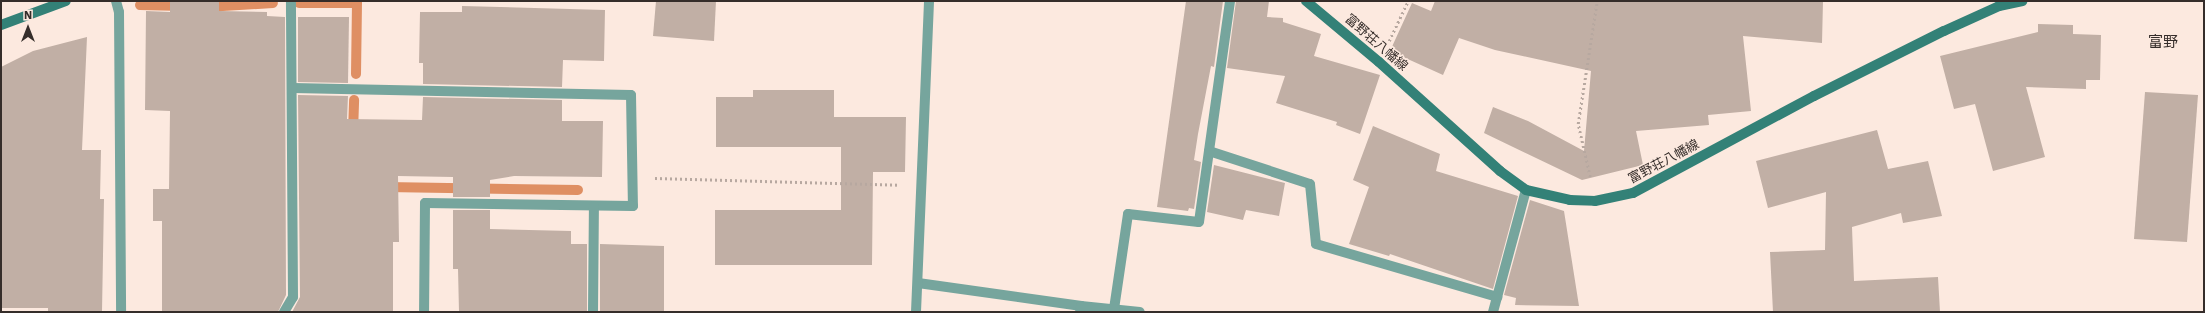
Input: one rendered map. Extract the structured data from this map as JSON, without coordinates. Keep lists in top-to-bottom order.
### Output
{
  "streets": {
    "main road": ["富野荘八幡線"]
  },
  "districts": ["富野"],
  "north": "top"
}
